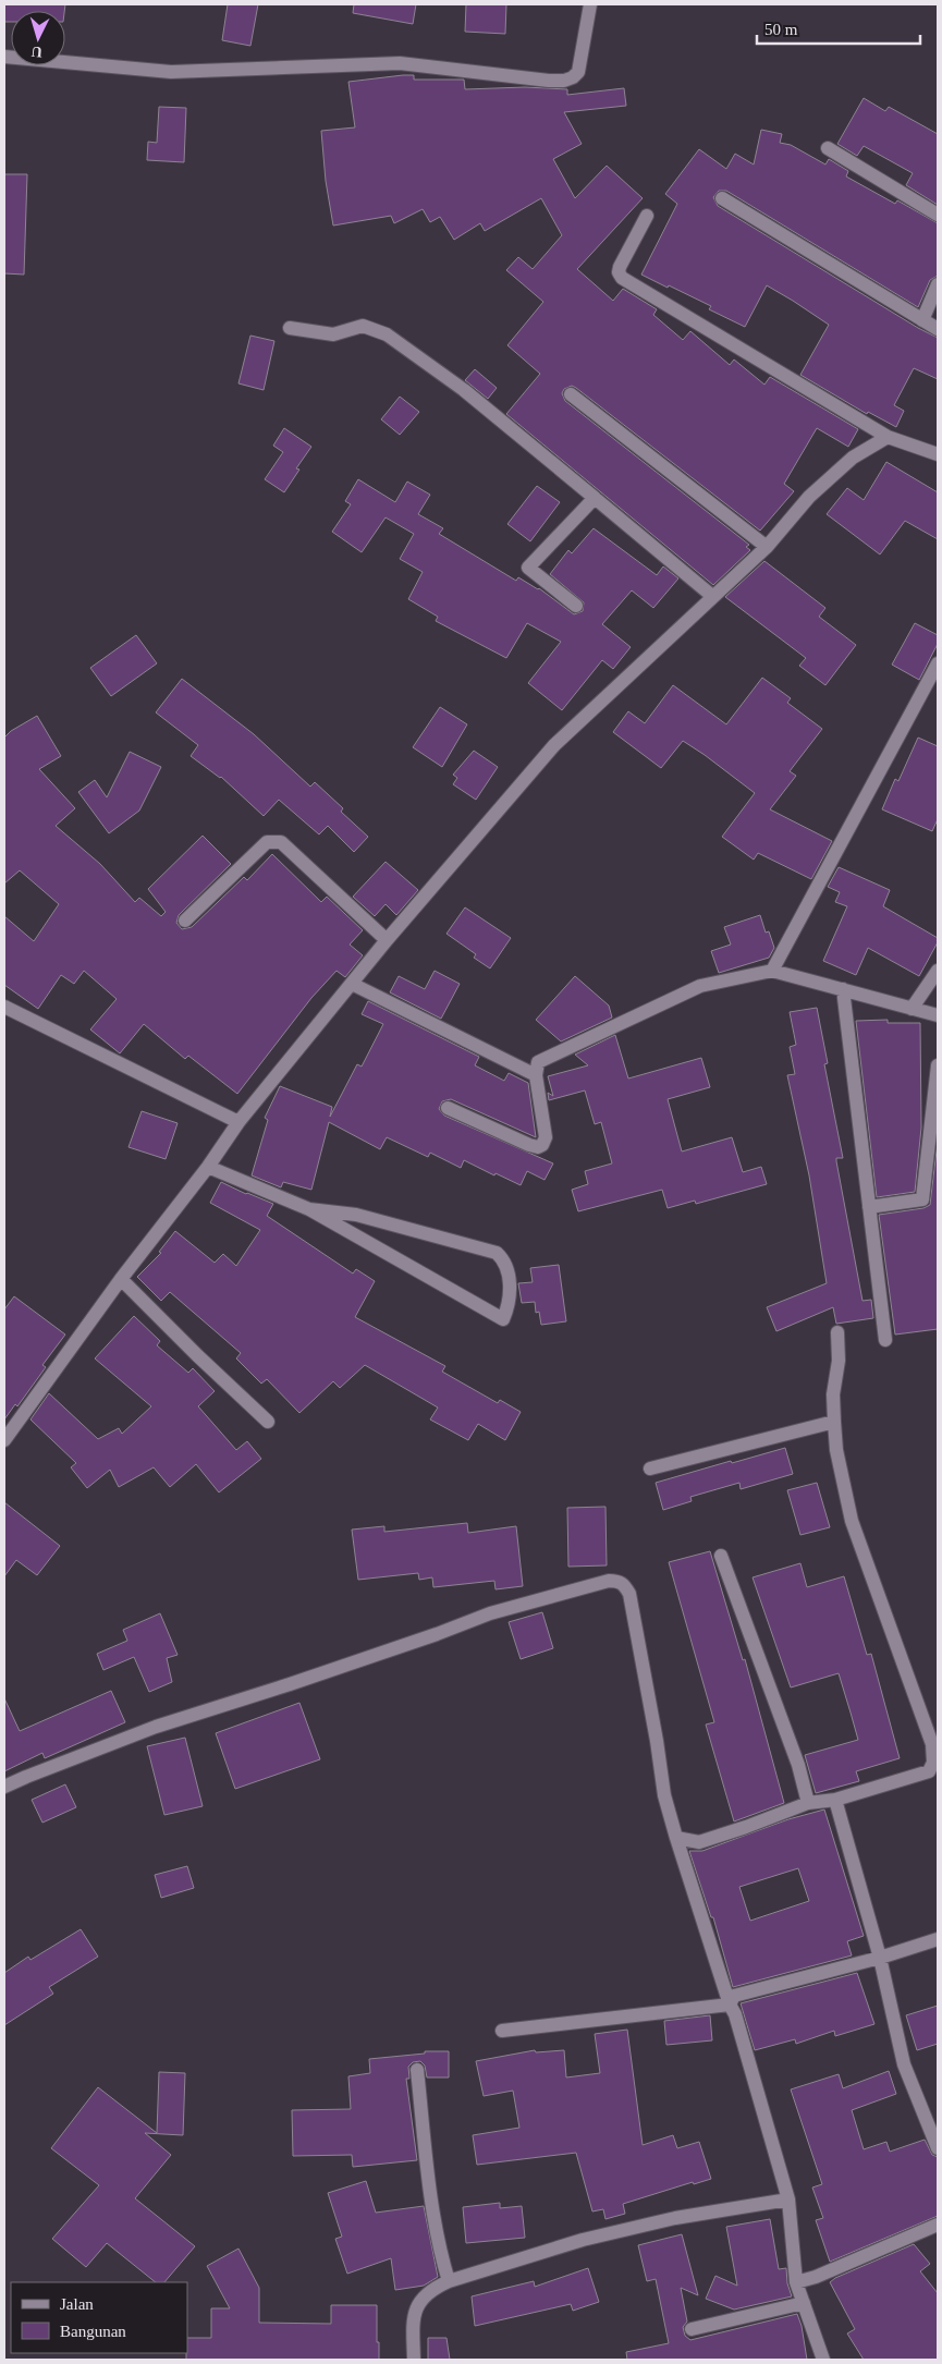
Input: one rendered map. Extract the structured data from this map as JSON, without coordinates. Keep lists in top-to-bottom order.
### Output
{
  "legend": ["Jalan", "Bangunan"],
  "scale_bar": "50 m",
  "north": "bottom"
}
